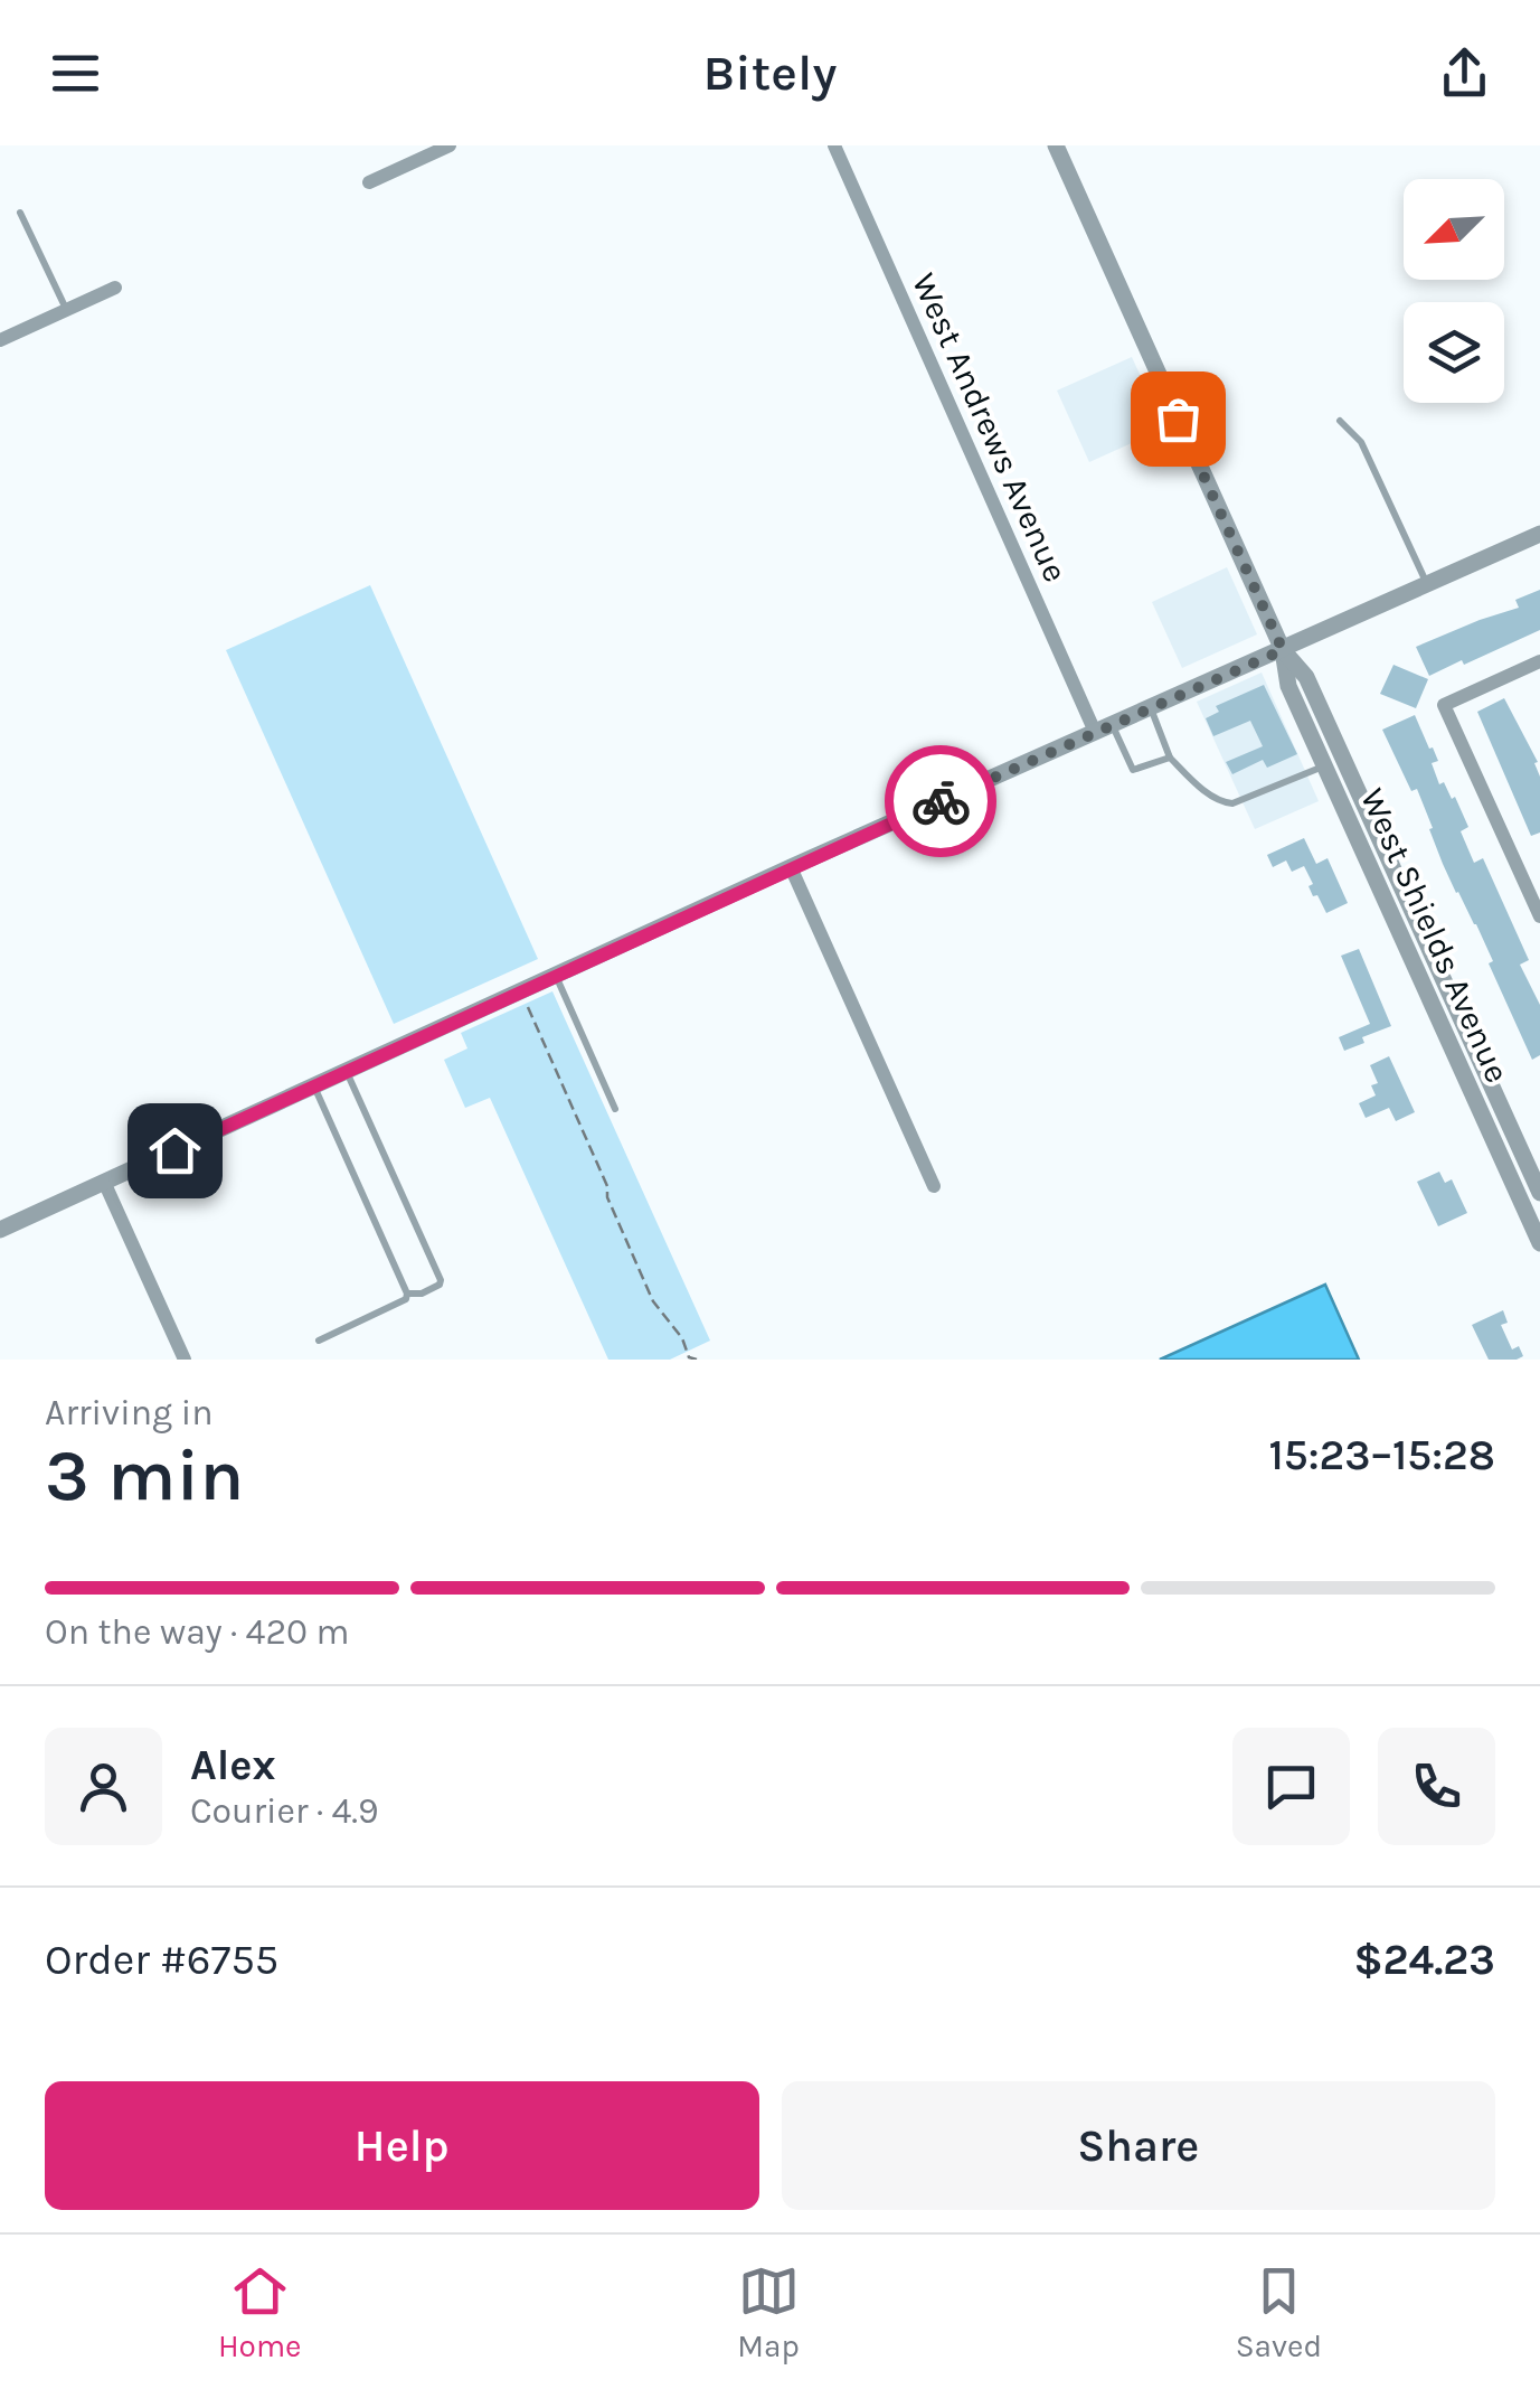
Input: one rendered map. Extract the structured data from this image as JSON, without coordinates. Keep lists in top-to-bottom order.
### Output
{
  "streets": {
    "street": ["West Andrews Avenue", "West Shields Avenue"]
  },
  "north": "bottom left",
  "page": {
    "header": "Bitely",
    "heading": ["3 min", "Arriving in", "15:23–15:28"],
    "panel": [
      "Alex",
      "Courier · 4.9",
      "Order #6755",
      "$24.23"
    ],
    "bar": "On the way · 420 m",
    "buttons": ["Help", "Share"],
    "tabs": ["Home", "Map", "Saved"]
  }
}
